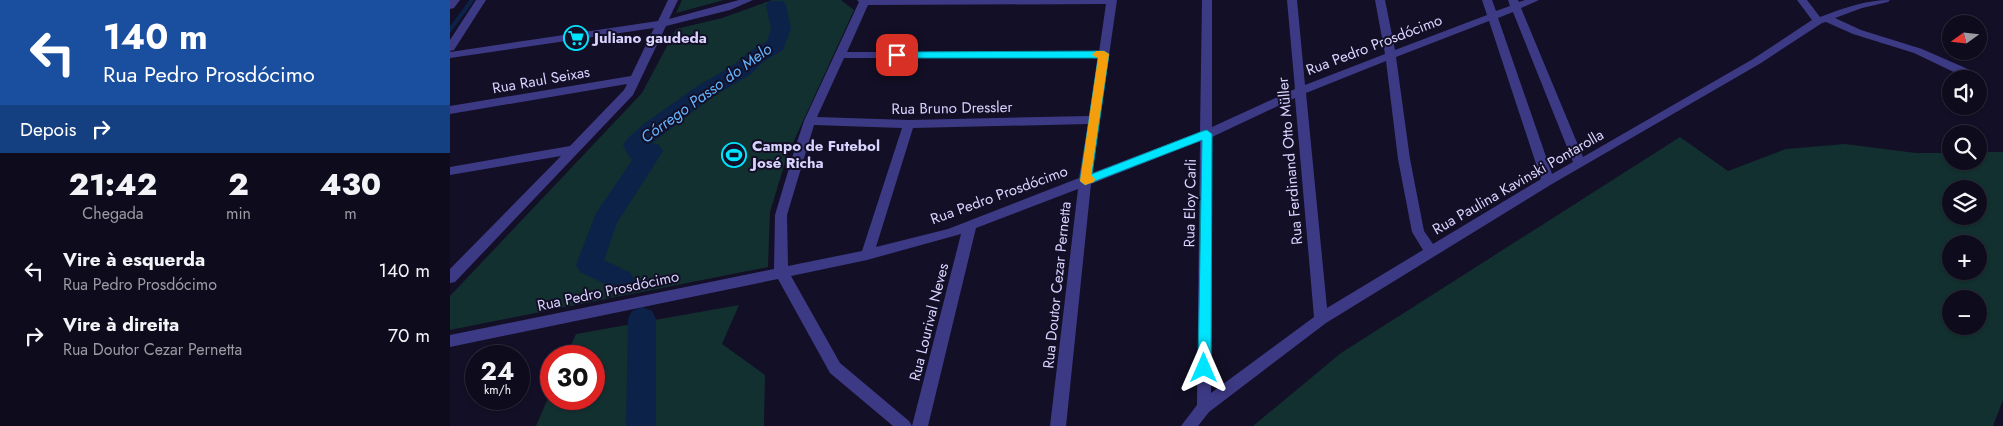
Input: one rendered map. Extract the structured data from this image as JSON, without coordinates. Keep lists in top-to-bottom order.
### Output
{
  "streets": {
    "street": [
      "Rua Pedro Prosdócimo",
      "Rua Raul Seixas",
      "Rua Bruno Dressler",
      "Rua Ferdinand Otto Müller",
      "Rua Paulina Kavinski Pontarolla",
      "Rua Eloy Carli",
      "Rua Doutor Cezar Pernetta",
      "Rua Lourival Neves"
    ]
  },
  "crossings": [
    ["Rua Pedro Prosdócimo", "Rua Ferdinand Otto Müller"],
    ["Rua Pedro Prosdócimo", "Rua Eloy Carli"],
    ["Rua Pedro Prosdócimo", "Rua Doutor Cezar Pernetta"],
    ["Rua Pedro Prosdócimo", "Rua Lourival Neves"],
    ["Rua Bruno Dressler", "Rua Doutor Cezar Pernetta"],
    ["Rua Ferdinand Otto Müller", "Rua Paulina Kavinski Pontarolla"],
    ["Rua Paulina Kavinski Pontarolla", "Rua Eloy Carli"]
  ],
  "water": ["Córrego Passo do Melo"],
  "places": {
    "supermarket": ["Juliano gaudeda"],
    "sports": ["Campo de Futebol José Richa"]
  },
  "north": "left",
  "page": {
    "turn": ["140 m", "Rua Pedro Prosdócimo"],
    "map_buttons": ["+", "−"],
    "then": "Depois",
    "eta": [
      "21:42",
      "Chegada",
      "2",
      "min",
      "430",
      "m"
    ],
    "list": [
      {
        "name": "Vire à esquerda",
        "note": "Rua Pedro Prosdócimo",
        "value": "140 m"
      },
      {
        "name": "Vire à direita",
        "note": "Rua Doutor Cezar Pernetta",
        "value": "70 m"
      }
    ],
    "speed": "24 km/h",
    "limit": "30"
  }
}
